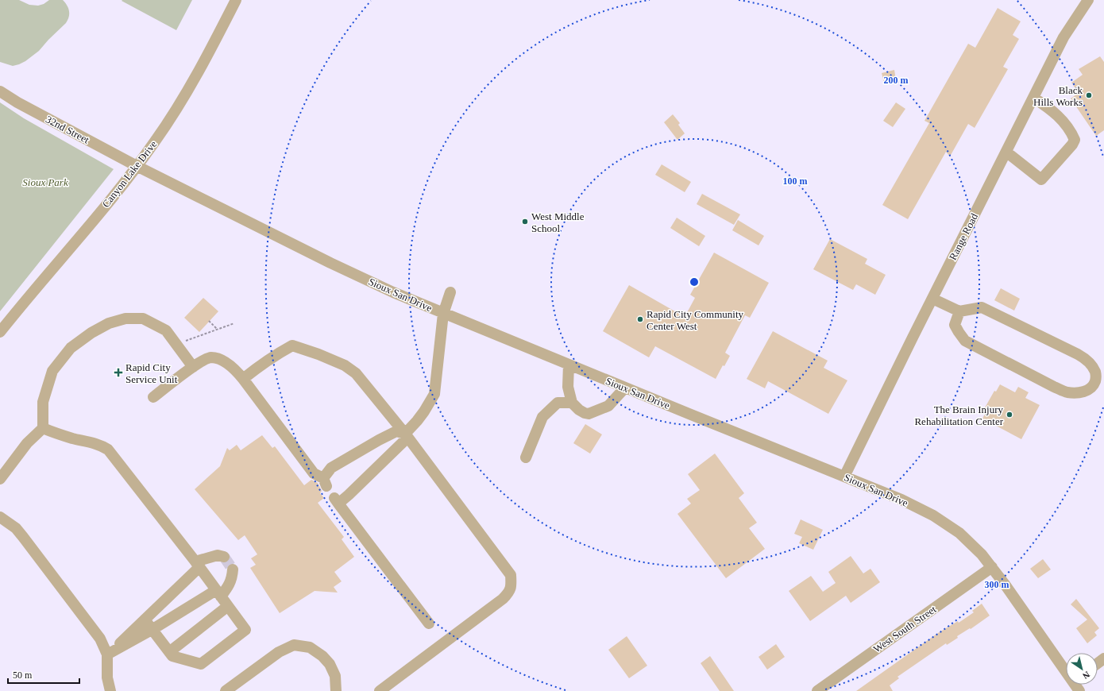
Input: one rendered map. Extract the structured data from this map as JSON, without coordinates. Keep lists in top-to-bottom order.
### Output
{
  "streets": {
    "street": [
      "32nd Street",
      "Canyon Lake Drive",
      "Range Road",
      "Sioux San Drive",
      "West South Street"
    ]
  },
  "crossings": [
    ["32nd Street", "Canyon Lake Drive"],
    ["32nd Street", "Sioux San Drive"],
    ["Canyon Lake Drive", "Sioux San Drive"],
    ["Range Road", "Sioux San Drive"],
    ["Sioux San Drive", "West South Street"]
  ],
  "parks": ["Sioux Park"],
  "places": {
    "other": [
      "Black Hills Works",
      "West Middle School",
      "Rapid City Community Center West",
      "The Brain Injury Rehabilitation Center"
    ],
    "health": ["Rapid City Service Unit"]
  },
  "scale_bar": "50 m",
  "north": "bottom right",
  "rings": ["200 m", "100 m", "300 m"]
}
